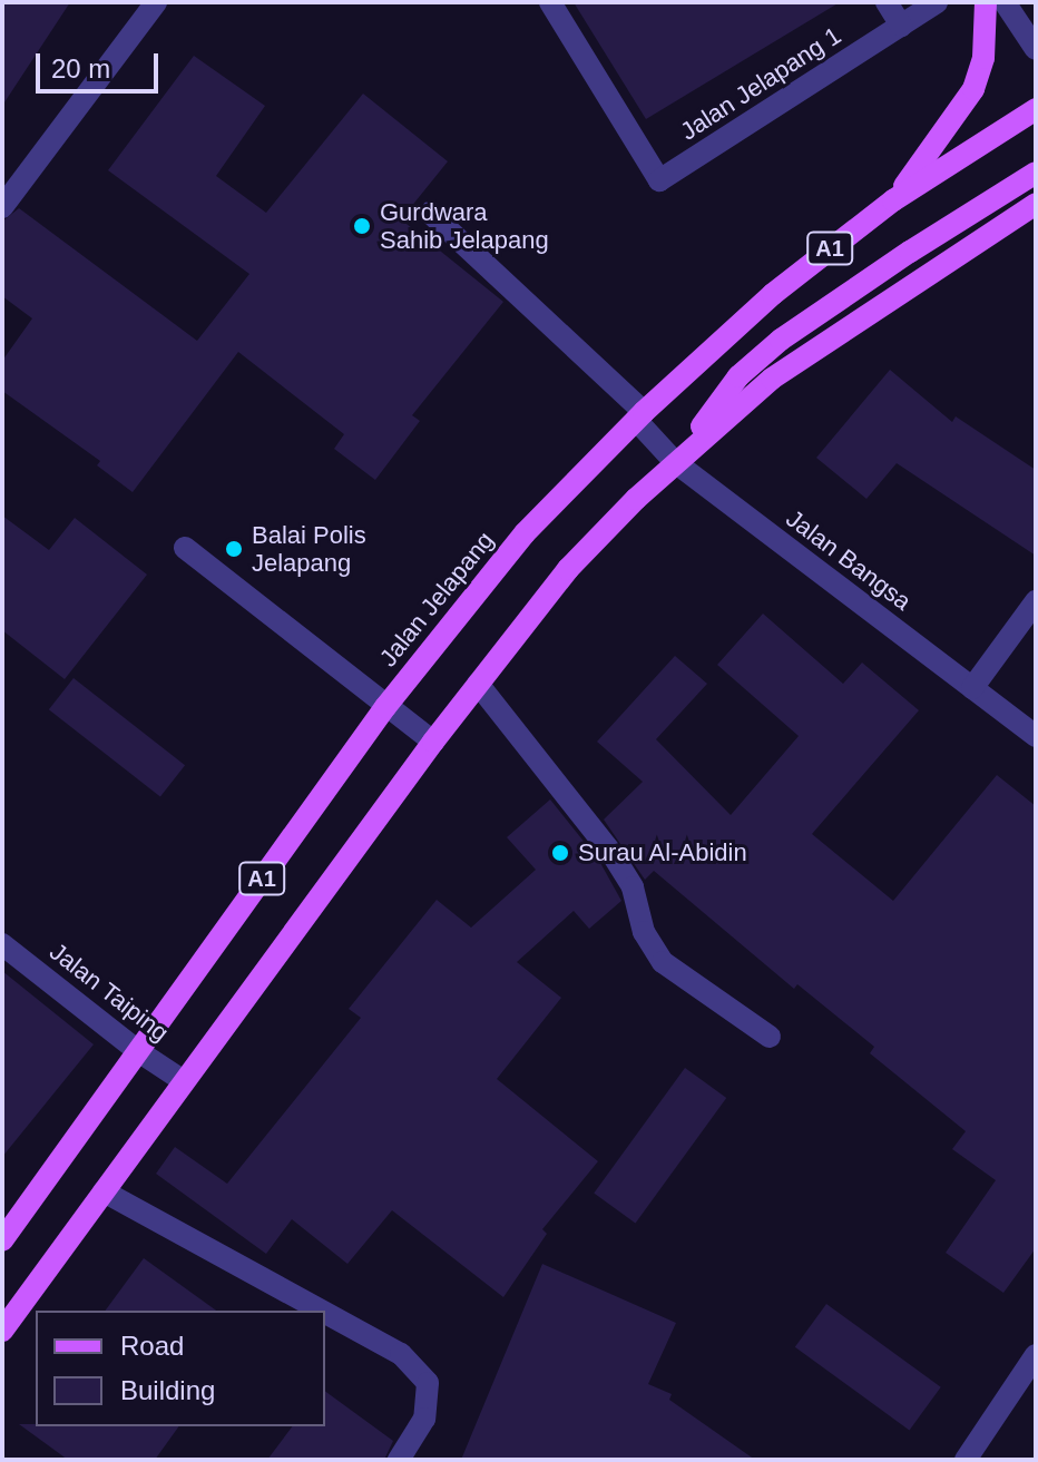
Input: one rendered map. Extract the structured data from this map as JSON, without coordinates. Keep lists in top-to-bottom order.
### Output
{
  "streets": {
    "main road": ["A1", "Jalan Jelapang"],
    "street": ["Jalan Jelapang 1", "Jalan Bangsa", "Jalan Taiping"]
  },
  "crossings": [
    ["A1", "Jalan Bangsa"],
    ["A1", "Jalan Taiping"],
    ["Jalan Bangsa", "Jalan Jelapang"],
    ["Jalan Jelapang", "Jalan Taiping"]
  ],
  "places": ["Gurdwara Sahib Jelapang", "Balai Polis Jelapang", "Surau Al-Abidin"],
  "legend": ["Road", "Building"],
  "scale_bar": "20 m"
}
